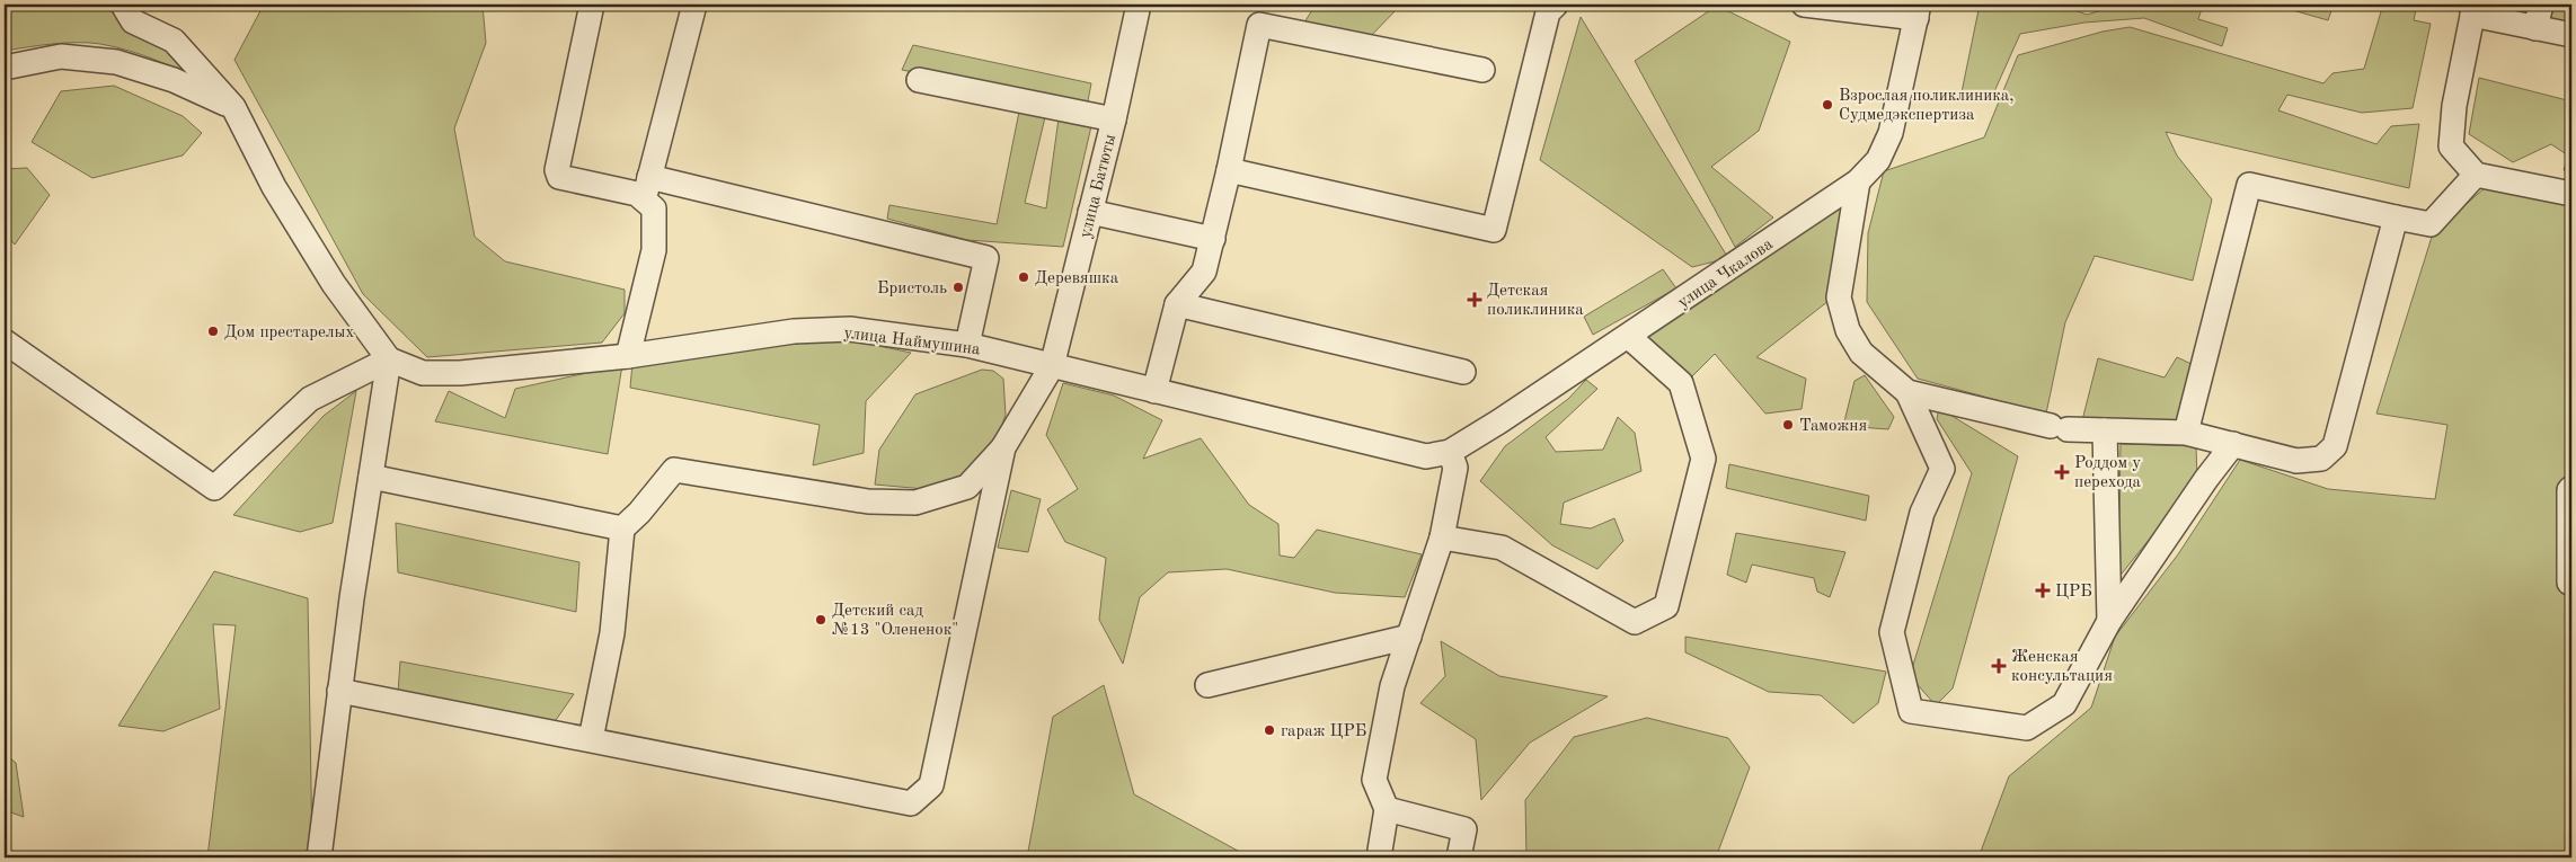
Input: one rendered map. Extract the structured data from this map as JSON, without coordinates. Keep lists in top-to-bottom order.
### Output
{
  "streets": {
    "street": ["улица Батюты", "улица Чкалова", "улица Наймушина"]
  },
  "crossings": [
    ["улица Батюты", "улица Наймушина"],
    ["улица Чкалова", "улица Наймушина"]
  ],
  "places": {
    "other": [
      "Взрослая поликлиника, Судмедэкспертиза",
      "Деревяшка",
      "Бристоль",
      "Дом престарелых",
      "Таможня",
      "Детский сад №13 \"Олененок\"",
      "гараж ЦРБ"
    ],
    "health": [
      "Детская поликлиника",
      "Роддом у перехода",
      "ЦРБ",
      "Женская консультация"
    ]
  }
}
